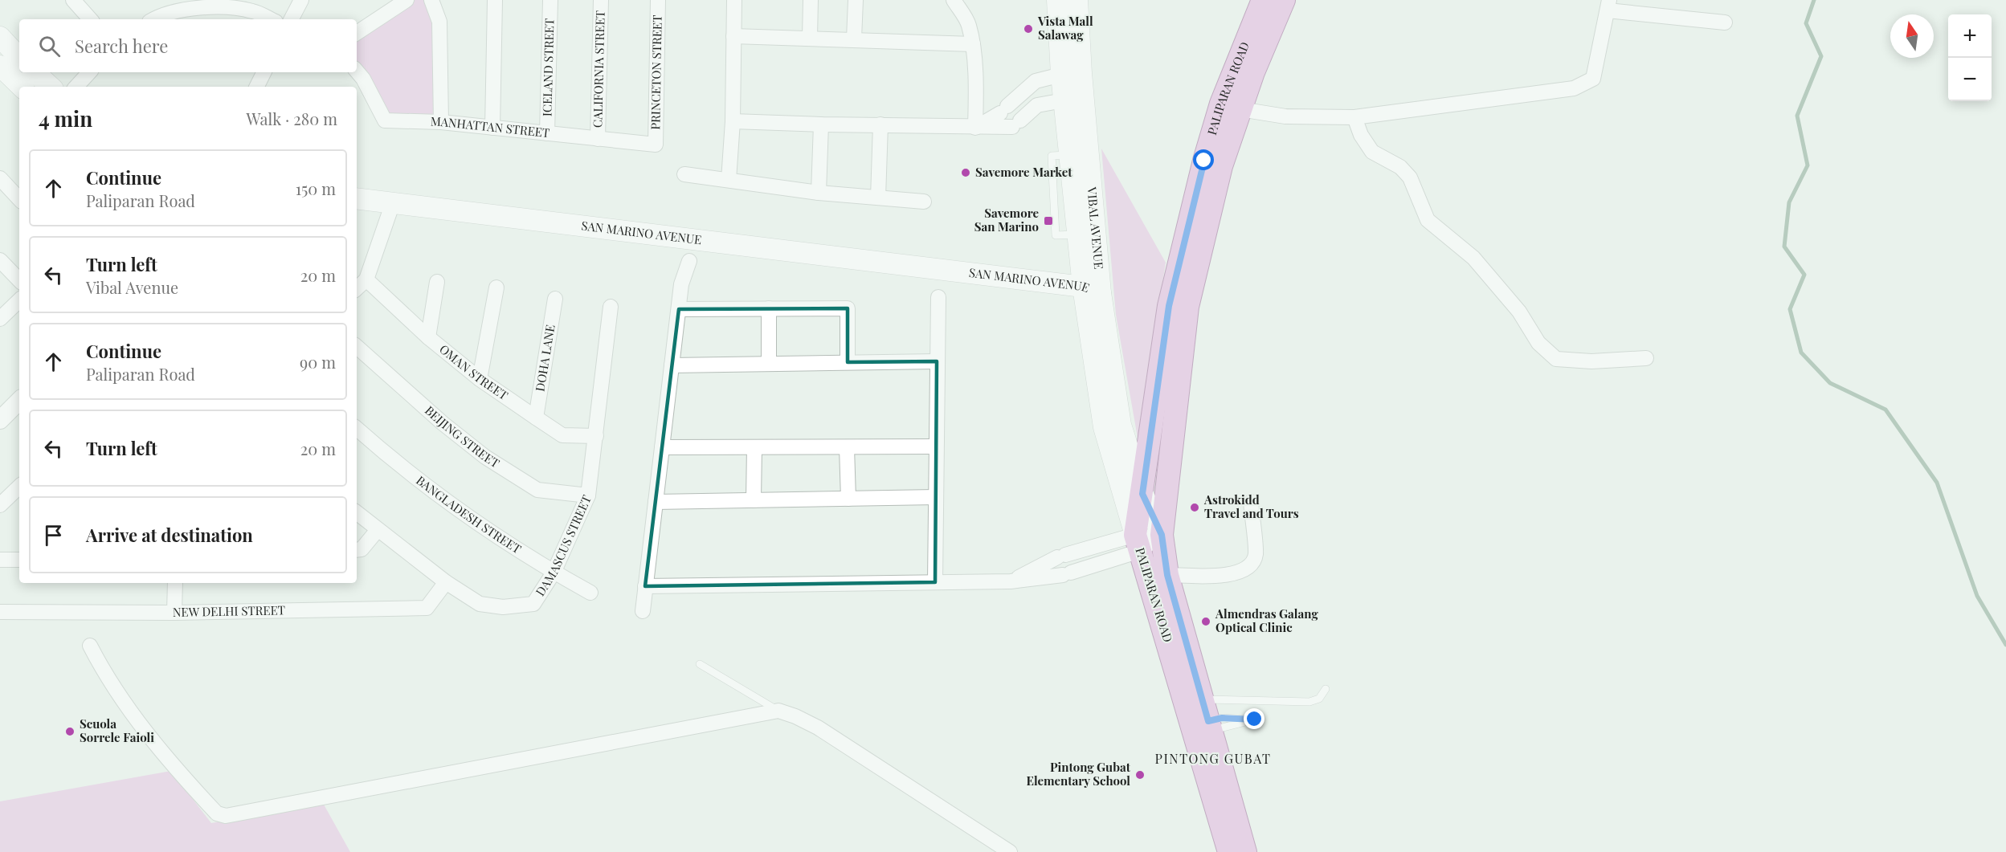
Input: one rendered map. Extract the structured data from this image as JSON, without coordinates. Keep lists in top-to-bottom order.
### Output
{
  "streets": {
    "main road": ["PALIPARAN ROAD", "VIBAL AVENUE", "SAN MARINO AVENUE"],
    "street": [
      "ICELAND STREET",
      "CALIFORNIA STREET",
      "PRINCETON STREET",
      "MANHATTAN STREET",
      "DOHA LANE",
      "OMAN STREET",
      "BEIJING STREET",
      "BANGLADESH STREET",
      "DAMASCUS STREET",
      "NEW DELHI STREET"
    ]
  },
  "crossings": [
    ["ICELAND STREET", "MANHATTAN STREET"],
    ["CALIFORNIA STREET", "MANHATTAN STREET"],
    ["PRINCETON STREET", "MANHATTAN STREET"],
    ["PALIPARAN ROAD", "VIBAL AVENUE"],
    ["VIBAL AVENUE", "SAN MARINO AVENUE"],
    ["DOHA LANE", "OMAN STREET"],
    ["OMAN STREET", "DAMASCUS STREET"],
    ["BEIJING STREET", "DAMASCUS STREET"],
    ["BANGLADESH STREET", "DAMASCUS STREET"],
    ["DAMASCUS STREET", "NEW DELHI STREET"]
  ],
  "districts": ["PINTONG GUBAT"],
  "places": {
    "other": [
      "Vista Mall Salawag",
      "Savemore Market",
      "Astrokidd Travel and Tours",
      "Almendras Galang Optical Clinic",
      "Scuola Sorrele Faioli",
      "Pintong Gubat Elementary School"
    ],
    "transit": ["Savemore San Marino"]
  },
  "north": "top",
  "page": {
    "map_buttons": ["+", "−"],
    "search": "Search here",
    "heading": ["4 min", "Walk · 280 m"],
    "list": [
      ["Continue", "Paliparan Road", "150 m"],
      ["Turn left", "Vibal Avenue", "20 m"],
      ["Continue", "Paliparan Road", "90 m"],
      ["Turn left", "20 m"],
      "Arrive at destination"
    ]
  }
}
